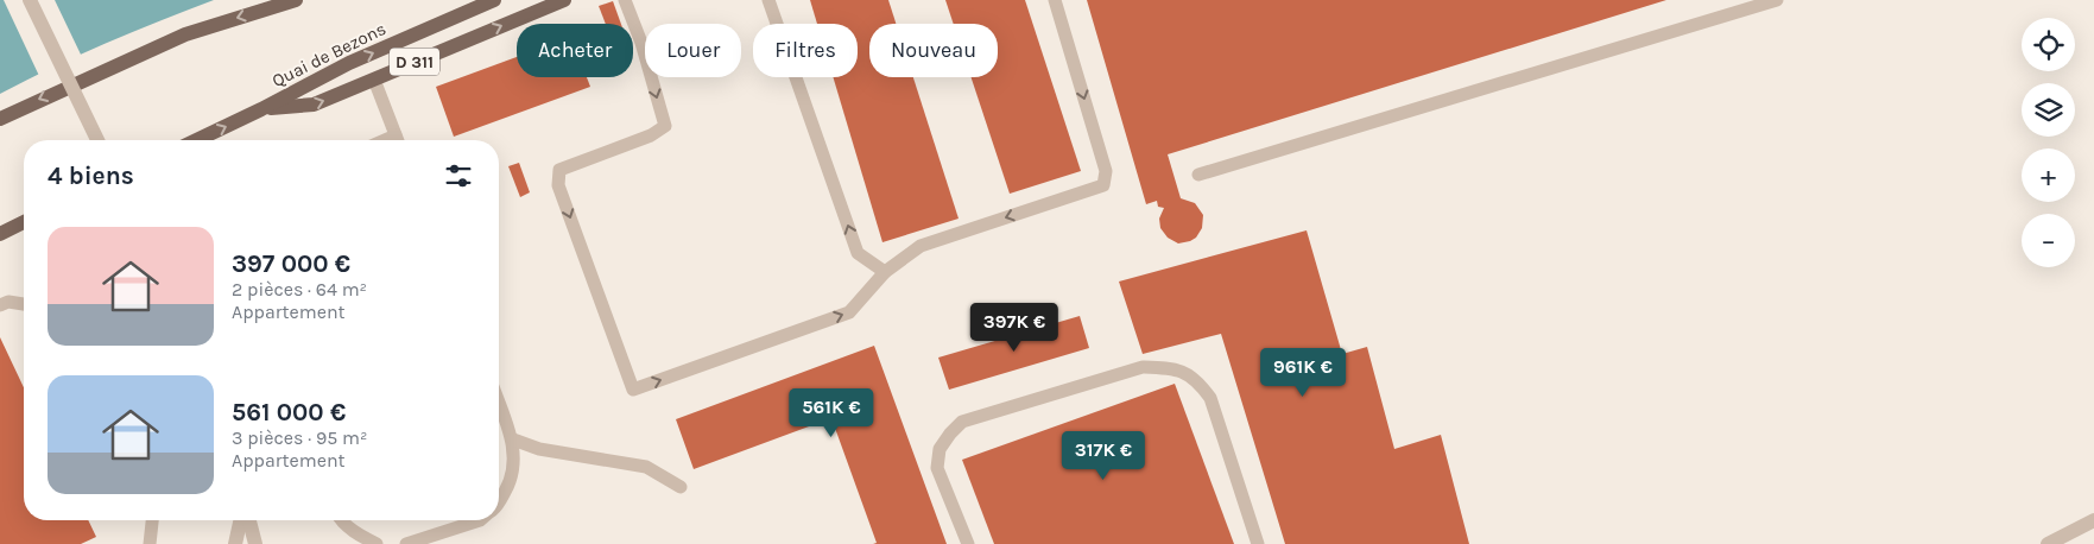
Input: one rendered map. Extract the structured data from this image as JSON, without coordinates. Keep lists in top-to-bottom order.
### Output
{
  "streets": {
    "main road": ["Quai de Bezons", "D 311"]
  },
  "crossings": [
    ["Quai de Bezons", "D 311"]
  ],
  "page": {
    "map_buttons": ["+", "−"],
    "chip": [
      "Acheter",
      "Louer",
      "Filtres",
      "Nouveau"
    ],
    "heading": "4 biens",
    "list": [
      {
        "name": "397 000 €",
        "note": "2 pièces · 64 m² · Appartement"
      },
      {
        "name": "561 000 €",
        "note": "3 pièces · 95 m² · Appartement"
      }
    ],
    "price": [
      "397K €",
      "961K €",
      "561K €",
      "317K €"
    ]
  }
}
